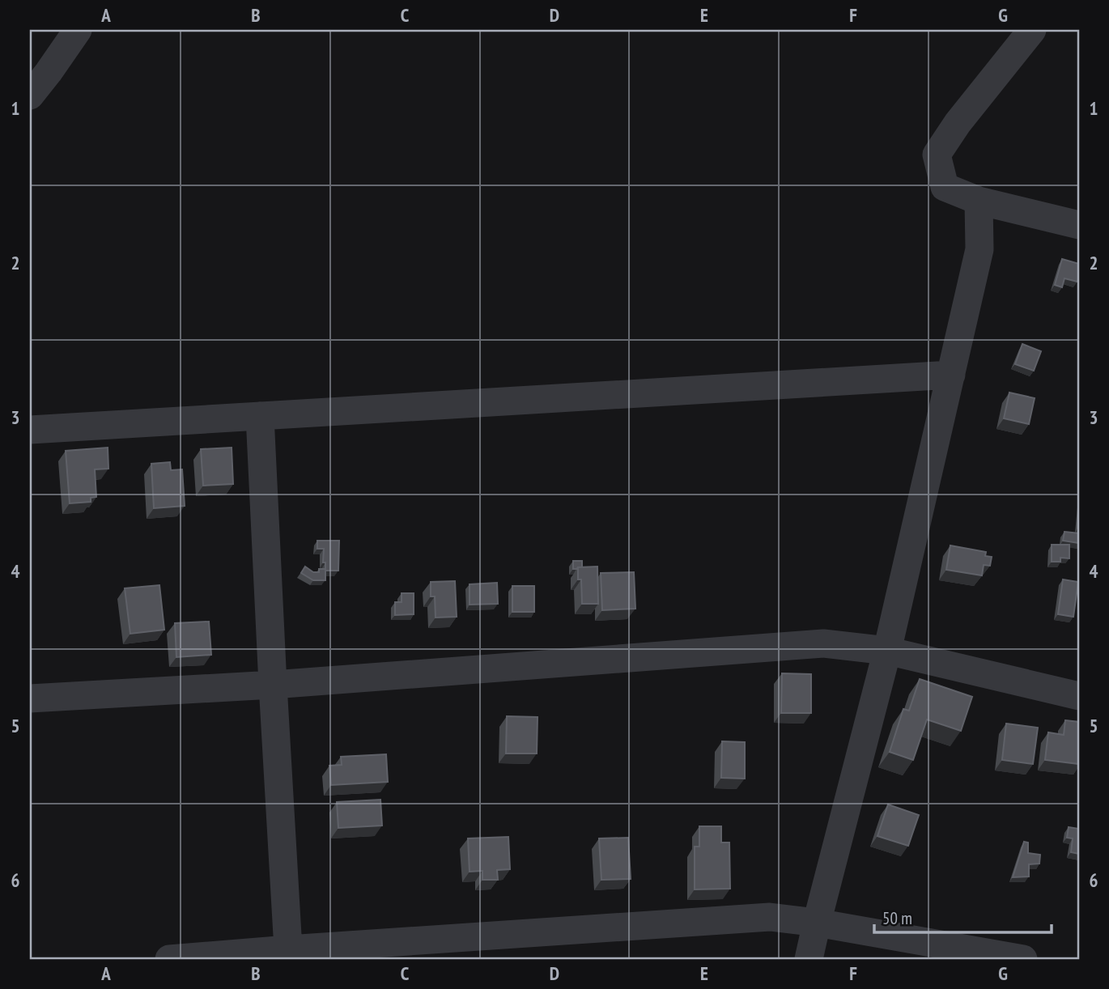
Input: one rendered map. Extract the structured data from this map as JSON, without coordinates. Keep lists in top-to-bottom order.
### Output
{
  "scale_bar": "50 m",
  "grid": {
    "columns": [
      "A",
      "B",
      "C",
      "D",
      "E",
      "F",
      "G"
    ],
    "rows": [
      "1",
      "2",
      "3",
      "4",
      "5",
      "6"
    ]
  }
}
